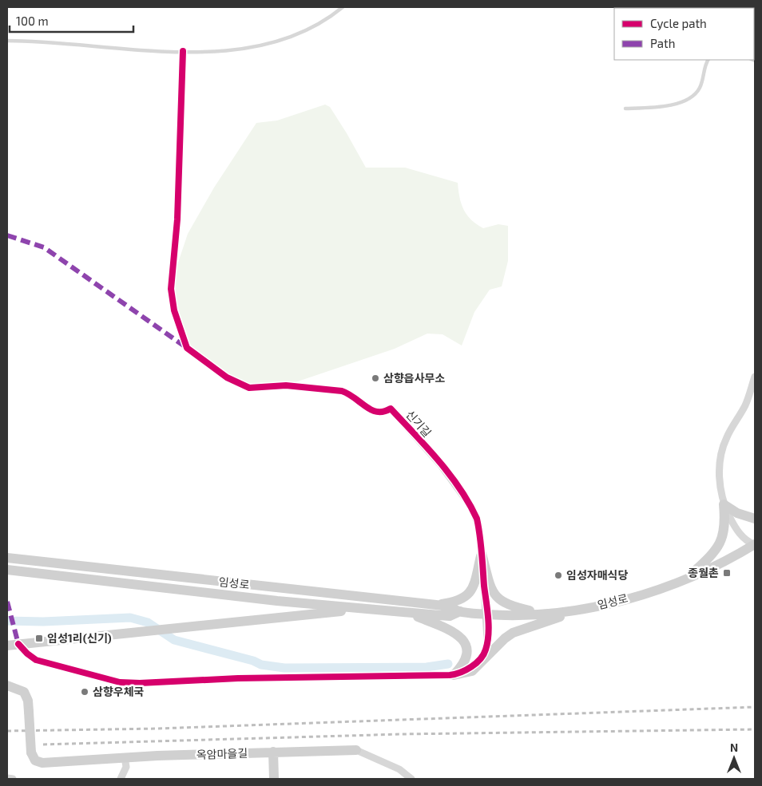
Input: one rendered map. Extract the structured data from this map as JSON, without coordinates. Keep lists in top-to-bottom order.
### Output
{
  "streets": {
    "main road": ["임성로", "옥암마을길"],
    "street": ["신기길"]
  },
  "crossings": [
    ["신기길", "임성로"]
  ],
  "places": {
    "other": ["삼향읍사무소", "임성자매식당", "삼향우체국"],
    "transit": ["종월촌", "임성1리(신기)"]
  },
  "legend": ["Cycle path", "Path"],
  "scale_bar": "100 m",
  "north": "top"
}
